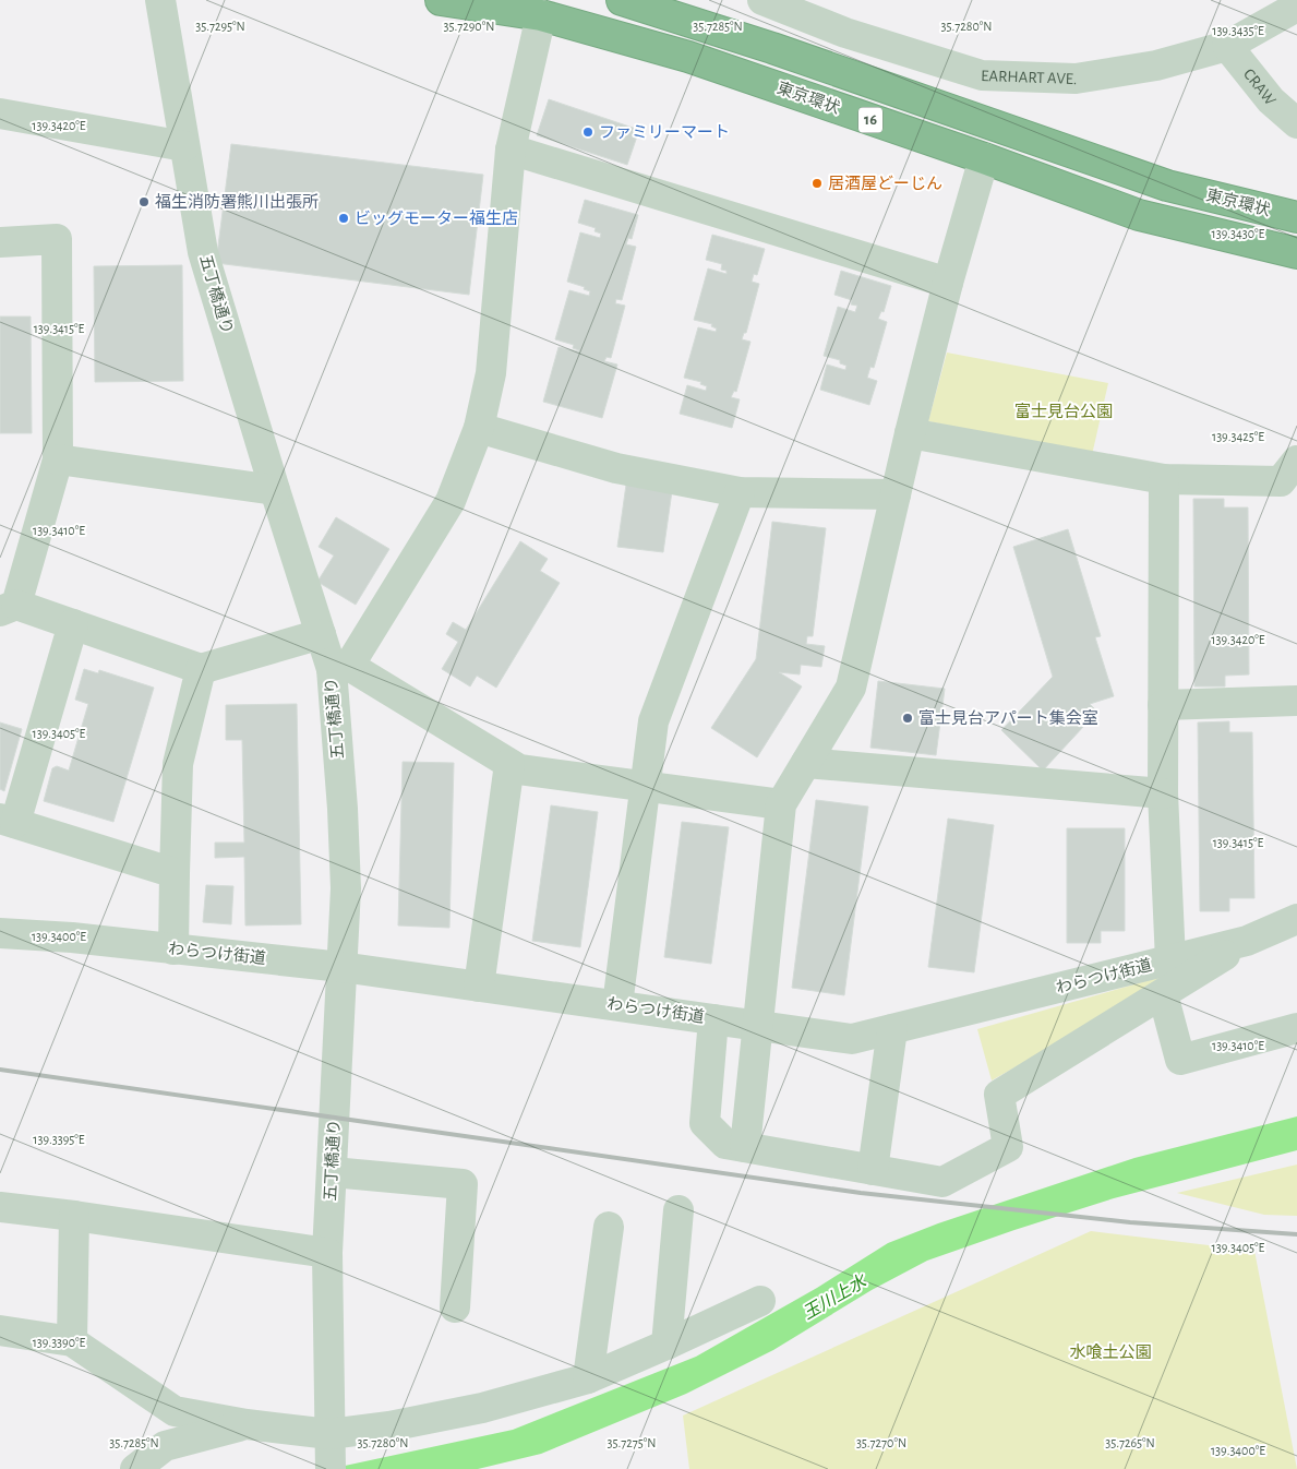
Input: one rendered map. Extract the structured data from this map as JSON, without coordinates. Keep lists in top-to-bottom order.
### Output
{
  "streets": {
    "highway": ["東京環状", "16"],
    "street": [
      "EARHART AVE.",
      "CRAW",
      "五丁橋通り",
      "わらつけ街道"
    ]
  },
  "crossings": [
    ["EARHART AVE.", "CRAW"],
    ["五丁橋通り", "わらつけ街道"]
  ],
  "water": ["玉川上水"],
  "parks": ["富士見台公園", "水喰土公園"],
  "places": [
    "ファミリーマート",
    "居酒屋どーじん",
    "福生消防署熊川出張所",
    "ビッグモーター福生店",
    "富士見台アパート集会室"
  ],
  "coordinates": [
    "35.7295°N",
    "35.7290°N",
    "35.7285°N",
    "35.7280°N",
    "139.3435°E",
    "139.3420°E",
    "139.3430°E",
    "139.3415°E",
    "139.3425°E",
    "139.3410°E",
    "139.3405°E",
    "139.3400°E",
    "139.3395°E",
    "139.3390°E",
    "35.7275°N",
    "35.7270°N",
    "35.7265°N"
  ]
}
